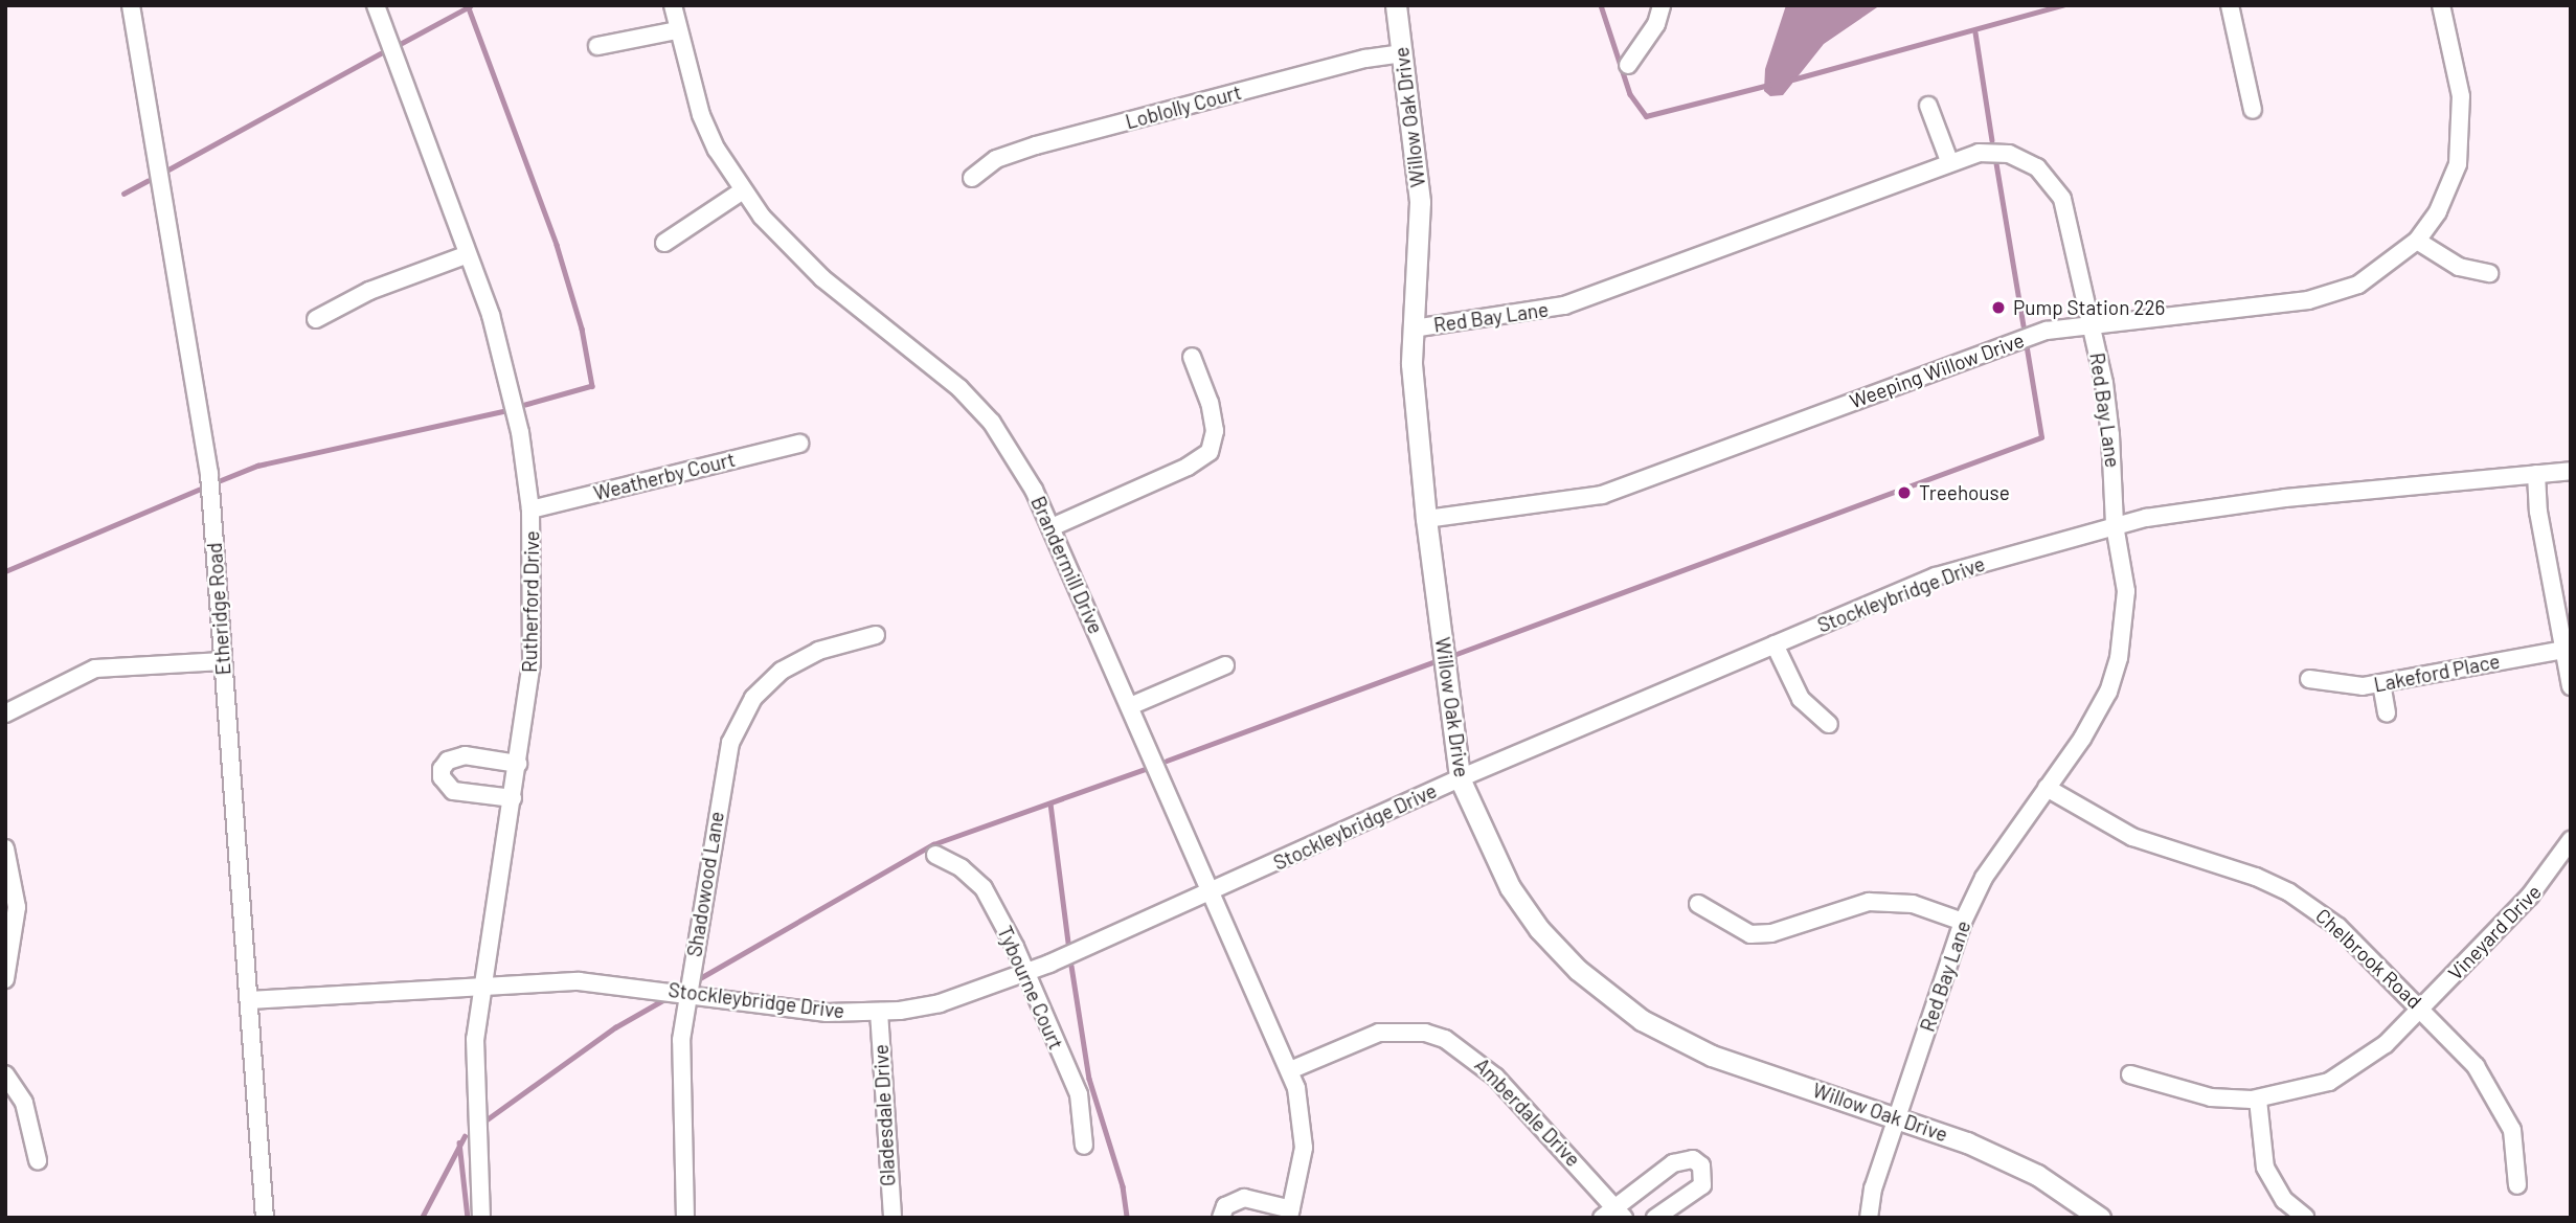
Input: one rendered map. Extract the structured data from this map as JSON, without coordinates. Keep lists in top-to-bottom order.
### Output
{
  "streets": {
    "street": [
      "Loblolly Court",
      "Willow Oak Drive",
      "Red Bay Lane",
      "Weeping Willow Drive",
      "Weatherby Court",
      "Brandermill Drive",
      "Stockleybridge Drive",
      "Rutherford Drive",
      "Etheridge Road",
      "Lakeford Place",
      "Shadowood Lane",
      "Vineyard Drive",
      "Chelbrook Road",
      "Tybourne Court",
      "Amberdale Drive",
      "Gladesdale Drive"
    ]
  },
  "crossings": [
    ["Loblolly Court", "Willow Oak Drive"],
    ["Willow Oak Drive", "Red Bay Lane"],
    ["Willow Oak Drive", "Weeping Willow Drive"],
    ["Willow Oak Drive", "Stockleybridge Drive"],
    ["Red Bay Lane", "Weeping Willow Drive"],
    ["Red Bay Lane", "Stockleybridge Drive"],
    ["Red Bay Lane", "Chelbrook Road"],
    ["Weatherby Court", "Rutherford Drive"],
    ["Brandermill Drive", "Stockleybridge Drive"],
    ["Brandermill Drive", "Amberdale Drive"],
    ["Stockleybridge Drive", "Rutherford Drive"],
    ["Stockleybridge Drive", "Etheridge Road"],
    ["Stockleybridge Drive", "Shadowood Lane"],
    ["Stockleybridge Drive", "Tybourne Court"],
    ["Stockleybridge Drive", "Gladesdale Drive"],
    ["Vineyard Drive", "Chelbrook Road"]
  ],
  "places": ["Pump Station 226", "Treehouse"]
}
